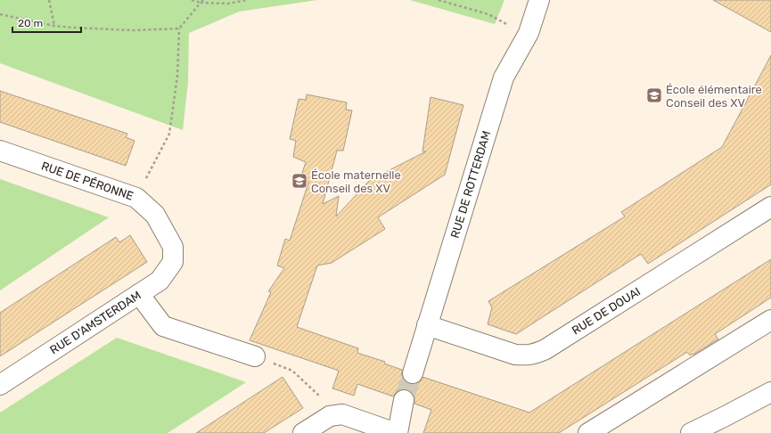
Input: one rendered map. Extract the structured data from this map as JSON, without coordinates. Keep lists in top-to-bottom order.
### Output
{
  "streets": {
    "street": [
      "RUE DE PÉRONNE",
      "RUE DE ROTTERDAM",
      "RUE DE DOUAI",
      "RUE D'AMSTERDAM"
    ]
  },
  "crossings": [
    ["RUE DE PÉRONNE", "RUE D'AMSTERDAM"],
    ["RUE DE ROTTERDAM", "RUE DE DOUAI"]
  ],
  "places": {
    "school or university": ["École élémentaire Conseil des XV", "École maternelle Conseil des XV"]
  },
  "scale_bar": "20 m"
}
